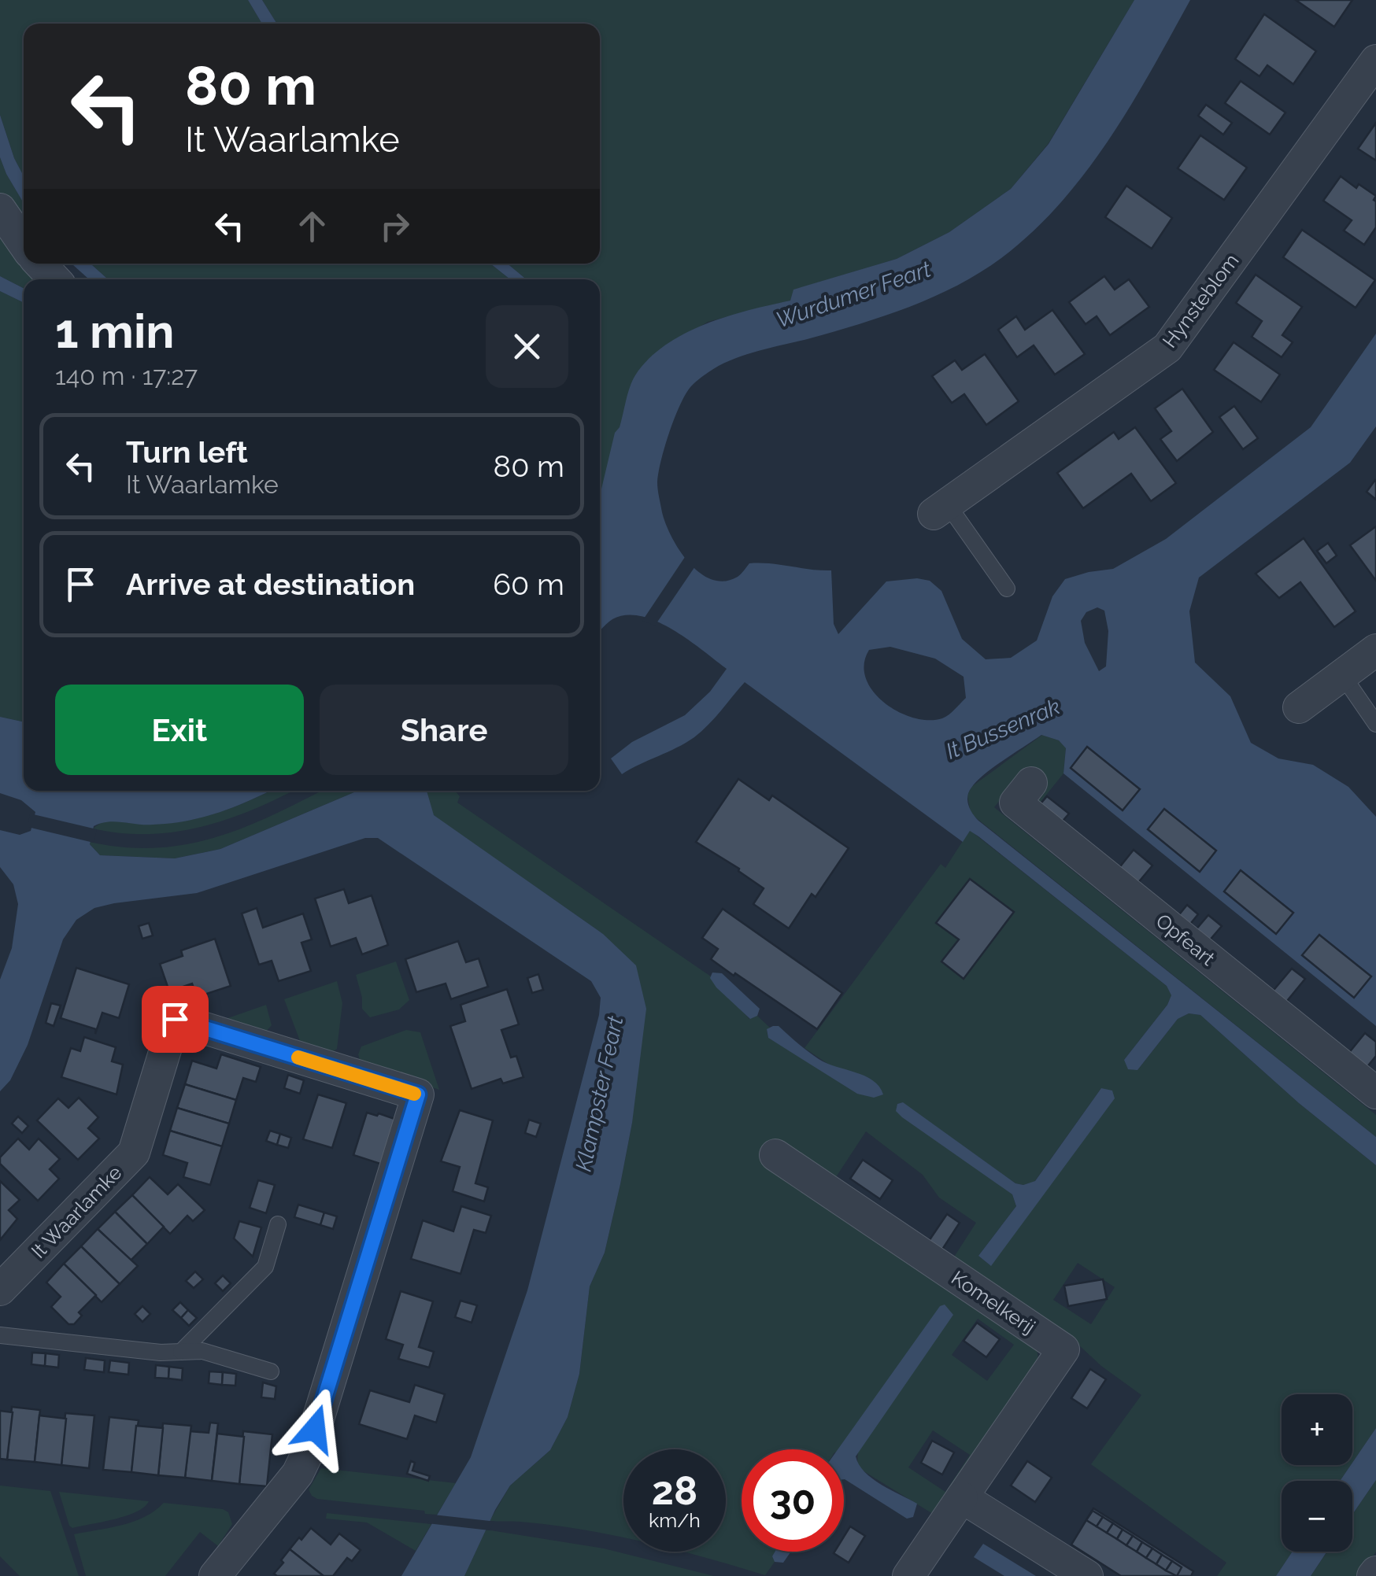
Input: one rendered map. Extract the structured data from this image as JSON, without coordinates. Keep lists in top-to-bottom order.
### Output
{
  "streets": {
    "street": [
      "Hynsteblom",
      "Opfeart",
      "It Waarlamke",
      "Komelkerij"
    ]
  },
  "water": ["Wurdumer Feart", "It Bussenrak", "Klampster Feart"],
  "page": {
    "turn": ["80 m", "It Waarlamke"],
    "heading": ["1 min", "140 m · 17:27"],
    "list": [
      {
        "name": "Turn left",
        "note": "It Waarlamke",
        "value": "80 m"
      },
      {
        "name": "Arrive at destination",
        "value": "60 m"
      }
    ],
    "buttons": ["Exit", "Share"],
    "map_buttons": ["+", "−"],
    "speed": "28 km/h",
    "limit": "30"
  }
}
